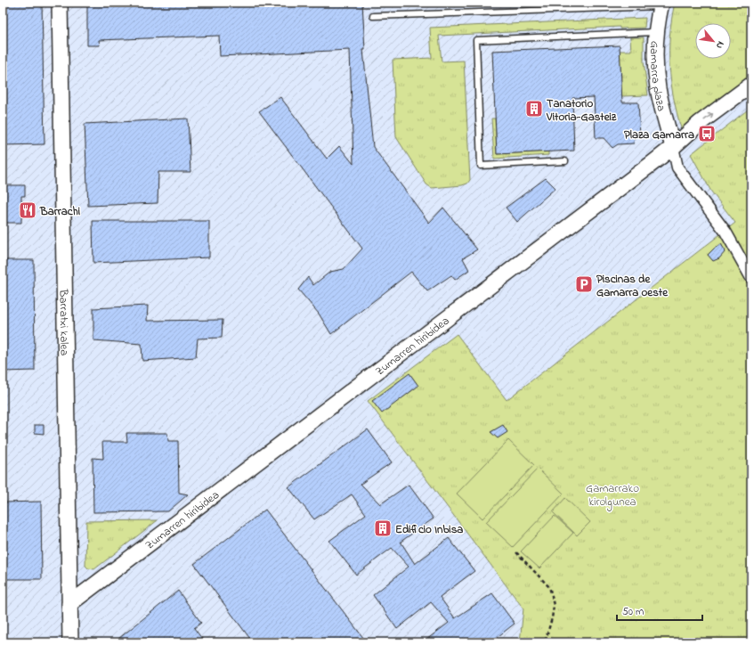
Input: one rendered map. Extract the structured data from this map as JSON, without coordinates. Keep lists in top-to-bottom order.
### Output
{
  "streets": {
    "street": ["Gamarra plaza", "Barratxi kalea", "Zumarren hiribidea"]
  },
  "crossings": [
    ["Gamarra plaza", "Zumarren hiribidea"],
    ["Barratxi kalea", "Zumarren hiribidea"]
  ],
  "parks": ["Gamarrako kirolgunea"],
  "places": {
    "building": ["Tanatorio Vitoria-Gasteiz", "Edificio Inbisa"],
    "bus stop": ["Plaza Gamarra"],
    "restaurant": ["Barrachi"],
    "parking": ["Piscinas de Gamarra oeste"]
  },
  "scale_bar": "50 m",
  "north": "bottom right"
}
